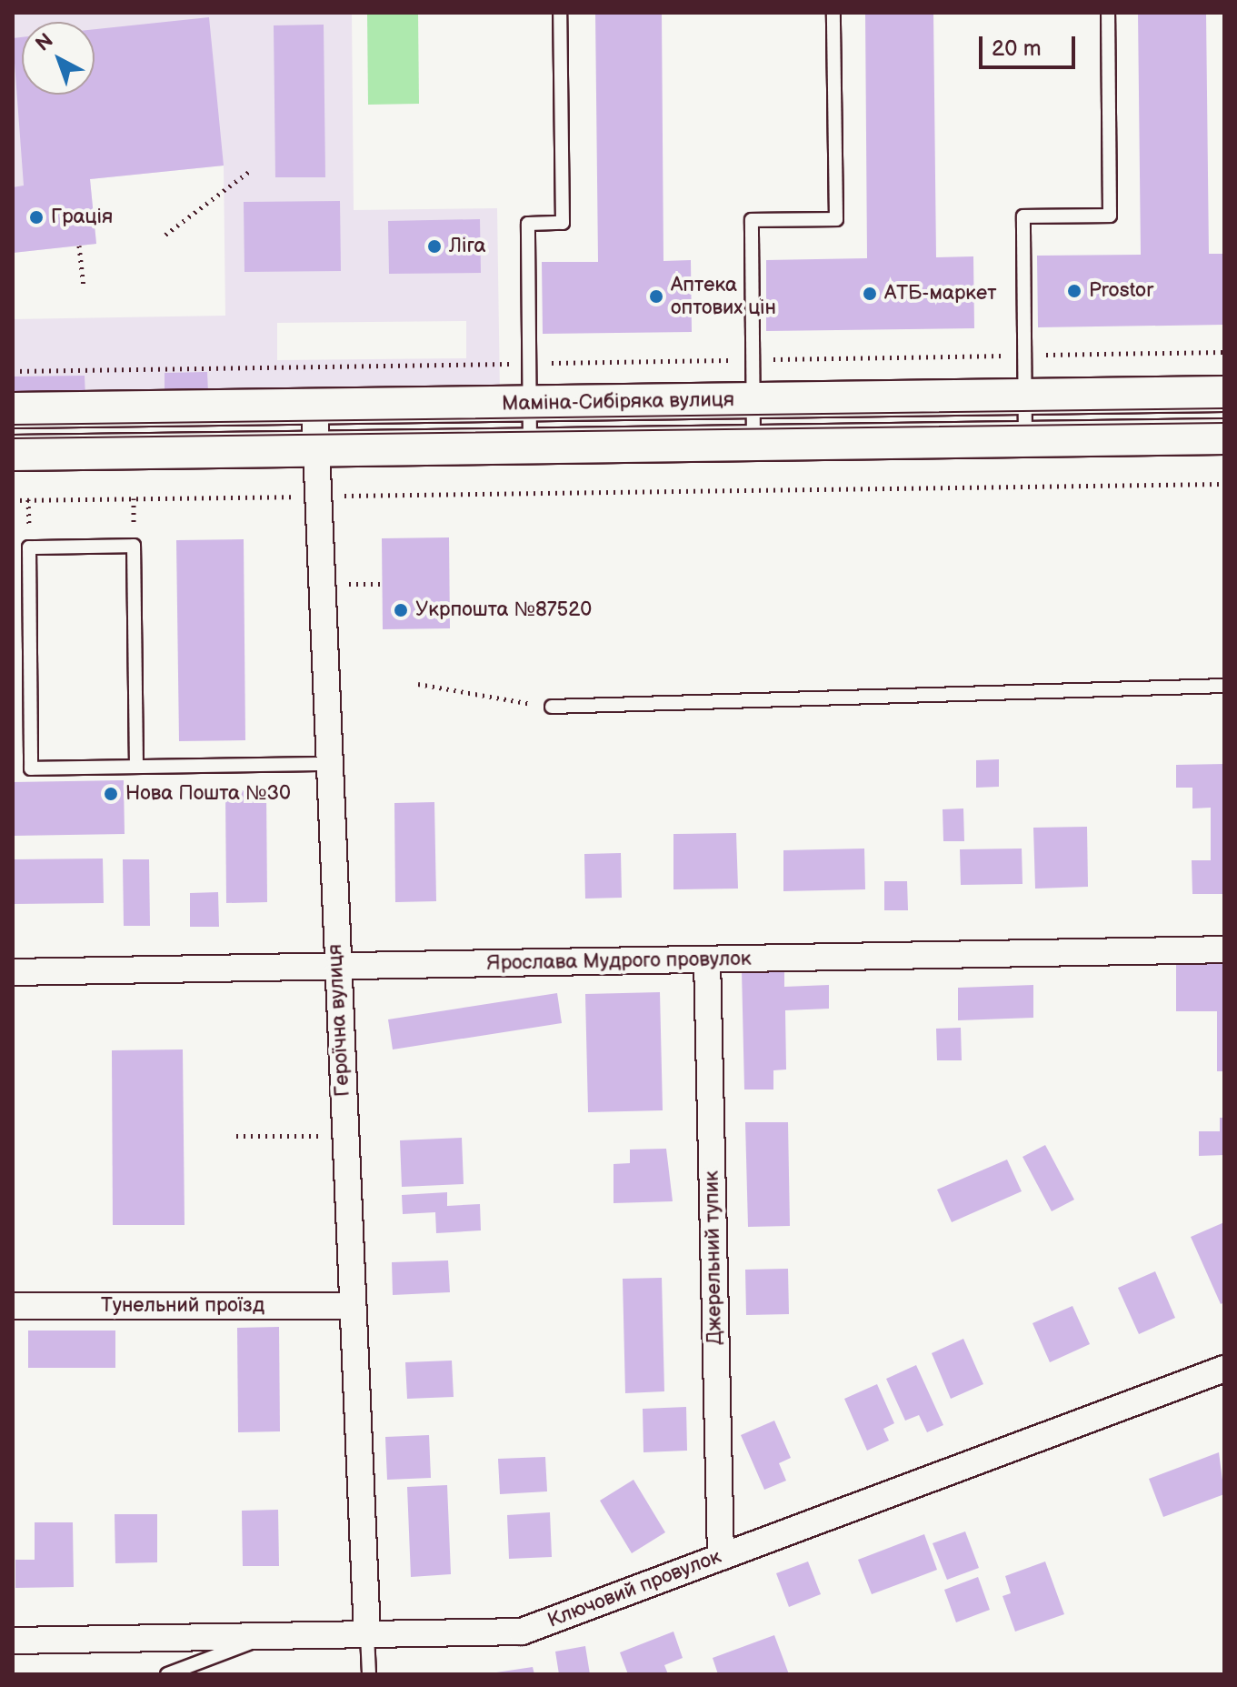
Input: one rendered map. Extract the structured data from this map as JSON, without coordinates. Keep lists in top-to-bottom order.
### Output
{
  "streets": {
    "main road": ["Маміна-Сибіряка вулиця"],
    "street": [
      "Ярослава Мудрого провулок",
      "Героїчна вулиця",
      "Джерельний тупик",
      "Тунельний проїзд",
      "Ключовий провулок"
    ]
  },
  "crossings": [
    ["Маміна-Сибіряка вулиця", "Героїчна вулиця"],
    ["Ярослава Мудрого провулок", "Героїчна вулиця"],
    ["Ярослава Мудрого провулок", "Джерельний тупик"],
    ["Героїчна вулиця", "Тунельний проїзд"],
    ["Героїчна вулиця", "Ключовий провулок"],
    ["Джерельний тупик", "Ключовий провулок"]
  ],
  "places": [
    "Грація",
    "Ліга",
    "Prostor",
    "АТБ-маркет",
    "Аптека оптових цін",
    "Укрпошта №87520",
    "Нова Пошта №30"
  ],
  "scale_bar": "20 m",
  "north": "top left"
}
